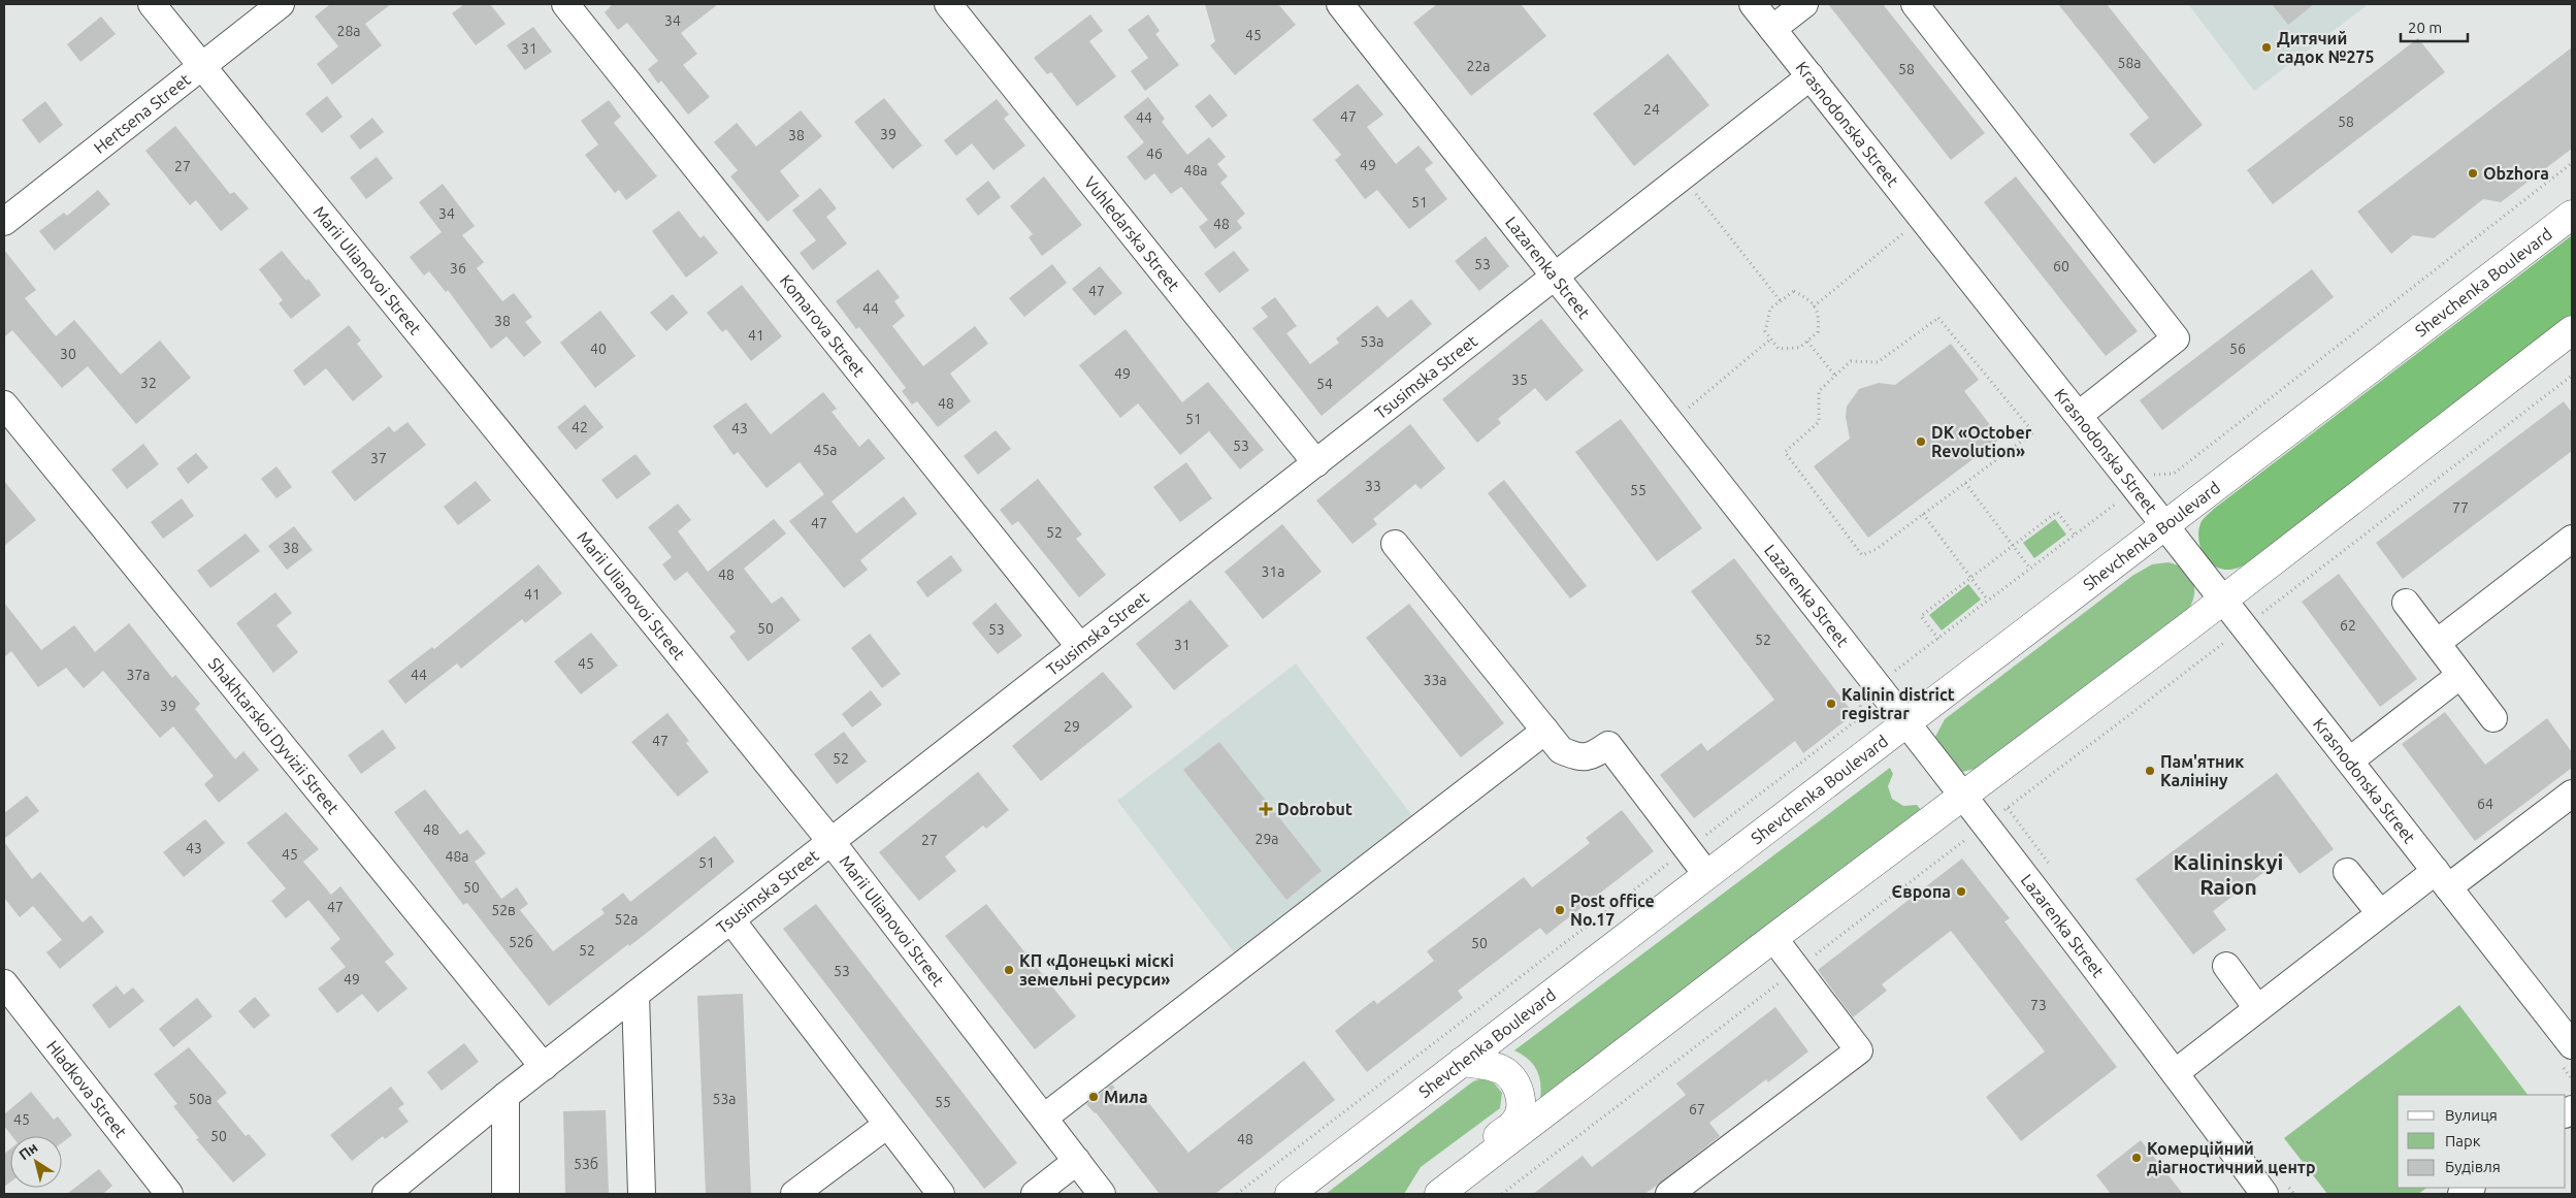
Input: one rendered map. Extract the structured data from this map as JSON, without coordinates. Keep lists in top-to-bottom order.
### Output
{
  "streets": {
    "main road": ["Shevchenka Boulevard"],
    "street": [
      "Hertsena Street",
      "Krasnodonska Street",
      "Vuhledarska Street",
      "Lazarenka Street",
      "Marii Ulianovoi Street",
      "Komarova Street",
      "Tsusimska Street",
      "Shakhtarskoi Dyvizii Street",
      "Hladkova Street"
    ]
  },
  "crossings": [
    ["Hertsena Street", "Marii Ulianovoi Street"],
    ["Krasnodonska Street", "Shevchenka Boulevard"],
    ["Krasnodonska Street", "Tsusimska Street"],
    ["Vuhledarska Street", "Tsusimska Street"],
    ["Lazarenka Street", "Shevchenka Boulevard"],
    ["Lazarenka Street", "Tsusimska Street"],
    ["Marii Ulianovoi Street", "Tsusimska Street"],
    ["Komarova Street", "Tsusimska Street"],
    ["Tsusimska Street", "Shakhtarskoi Dyvizii Street"]
  ],
  "districts": ["Kalininskyi Raion"],
  "places": {
    "other": [
      "Дитячий садок №275",
      "Obzhora",
      "DK «October Revolution»",
      "Kalinin district registrar",
      "Пам'ятник Калініну",
      "Європа",
      "Post office No.17",
      "КП «Донецькі міскі земельні ресурси»",
      "Мила",
      "Комерційний діагностичний центр"
    ],
    "health": ["Dobrobut"]
  },
  "house_numbers": [
    "34",
    "28а",
    "45",
    "31",
    "58а",
    "22а",
    "58",
    "24",
    "47",
    "44",
    "58",
    "39",
    "38",
    "46",
    "49",
    "27",
    "48а",
    "51",
    "34",
    "48",
    "53",
    "60",
    "36",
    "47",
    "44",
    "38",
    "41",
    "53а",
    "40",
    "56",
    "30",
    "49",
    "35",
    "32",
    "54",
    "48",
    "51",
    "42",
    "43",
    "53",
    "45а",
    "37",
    "33",
    "55",
    "77",
    "47",
    "52",
    "38",
    "31а",
    "48",
    "41",
    "62",
    "50",
    "53",
    "52",
    "31",
    "45",
    "37а",
    "44",
    "33а",
    "39",
    "29",
    "47",
    "52",
    "64",
    "48",
    "29а",
    "27",
    "43",
    "45",
    "48а",
    "51",
    "50",
    "47",
    "52в",
    "52а",
    "52б",
    "50",
    "52",
    "53",
    "49",
    "73",
    "50а",
    "53а",
    "55",
    "67",
    "45",
    "50",
    "48",
    "53б"
  ],
  "legend": ["Вулиця", "Парк", "Будівля"],
  "scale_bar": "20 m",
  "north": "top left"
}
